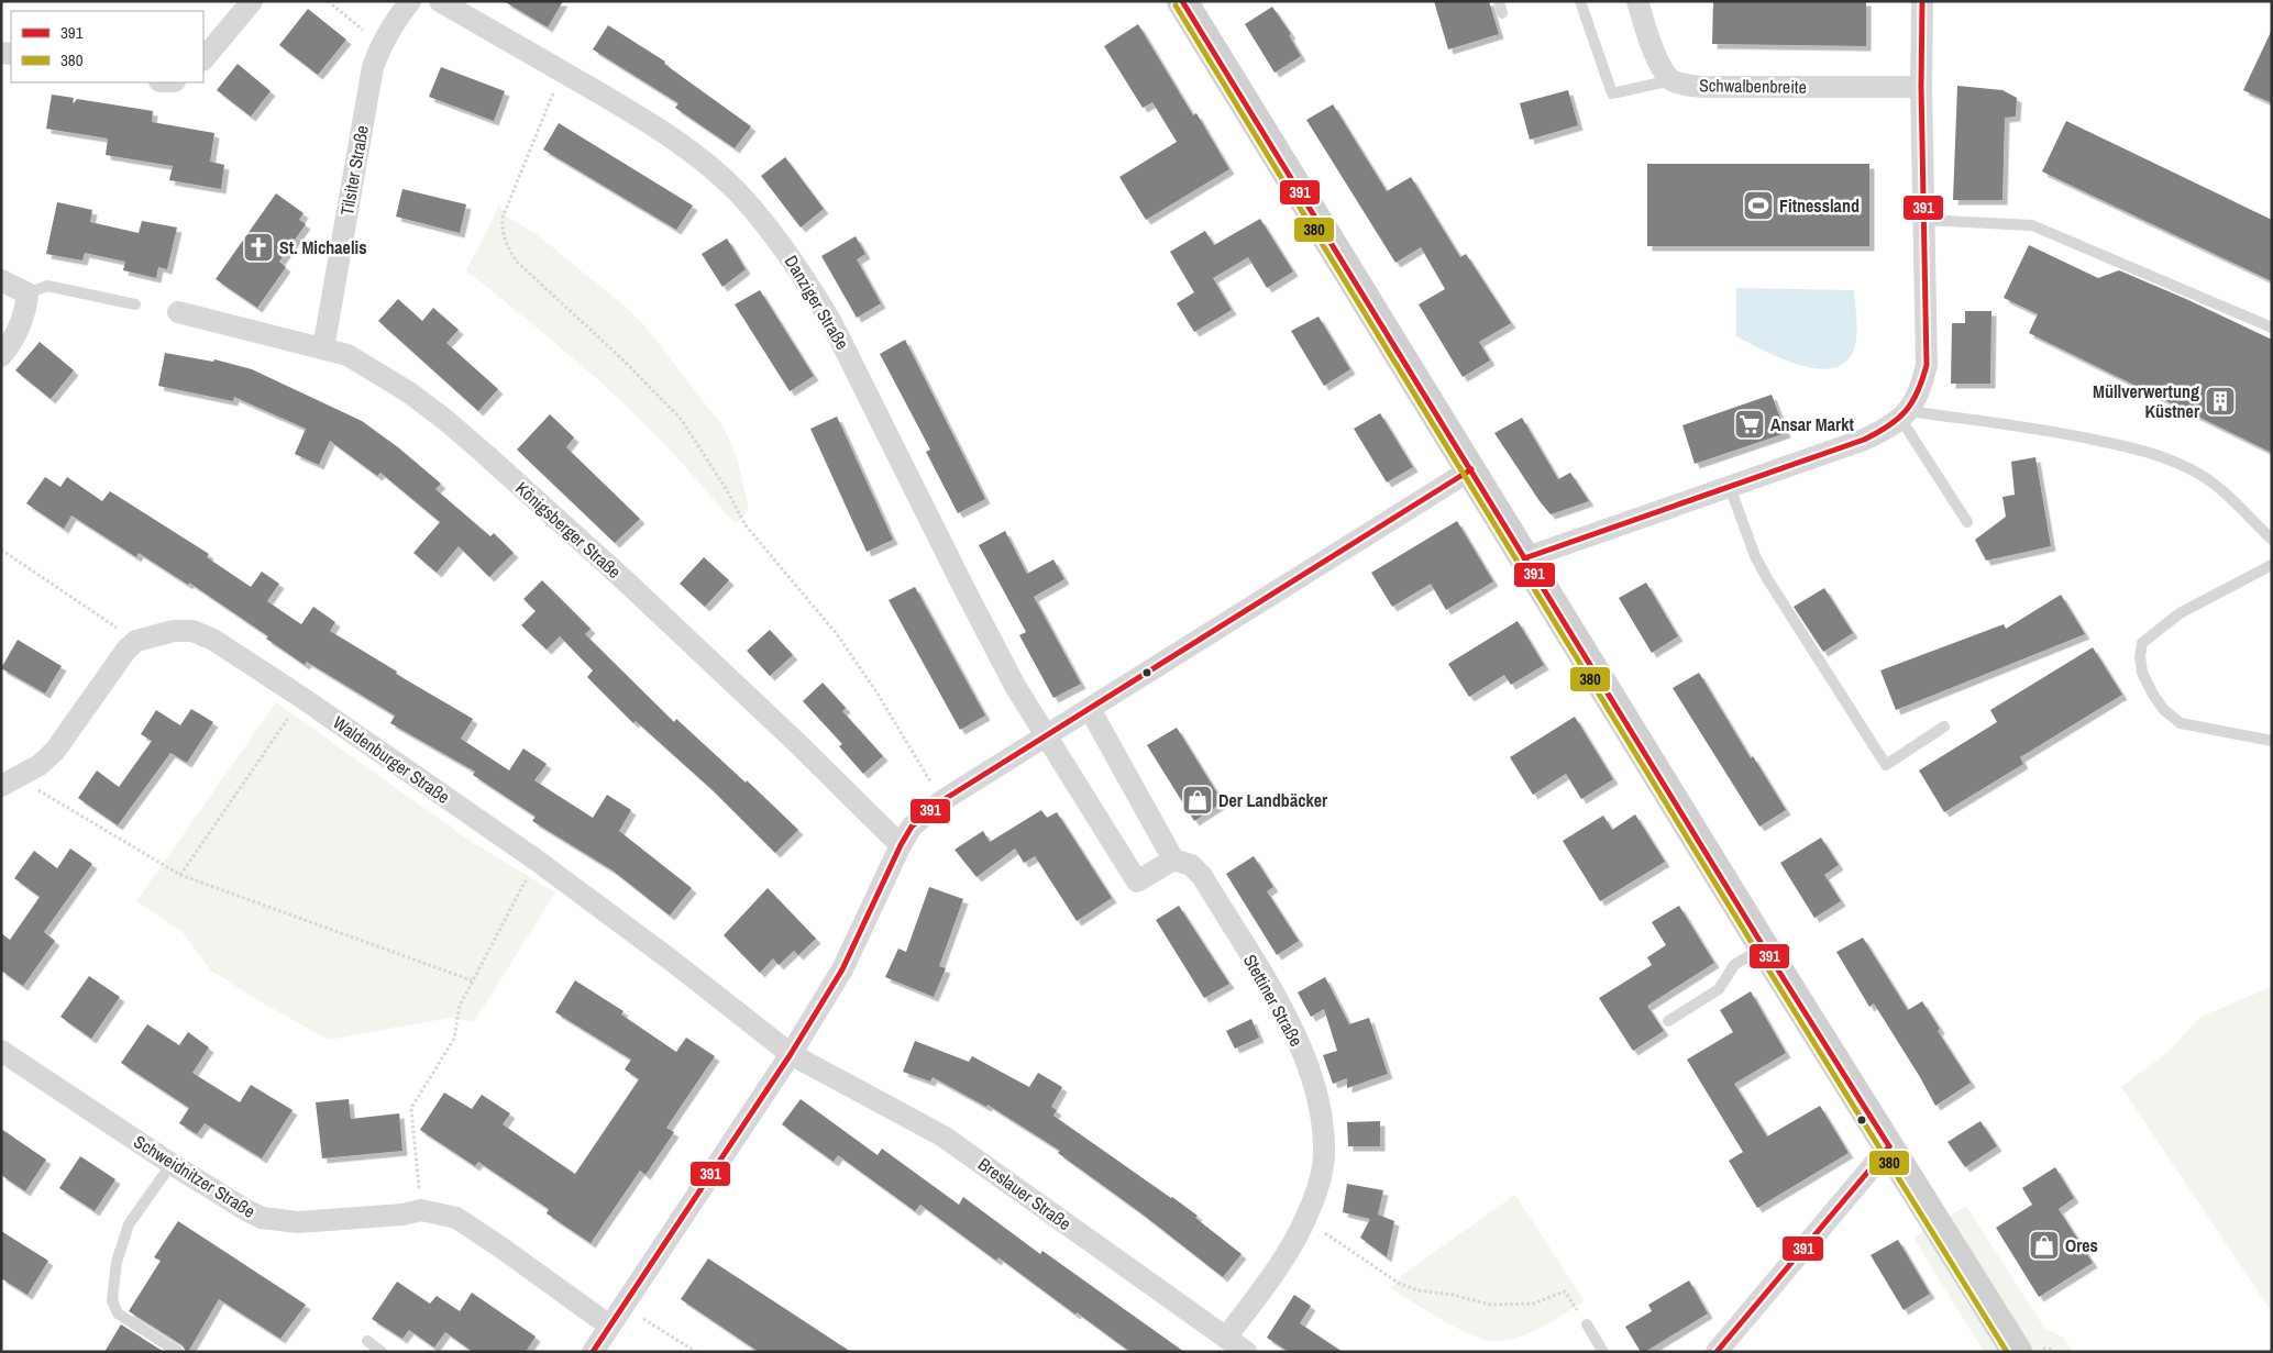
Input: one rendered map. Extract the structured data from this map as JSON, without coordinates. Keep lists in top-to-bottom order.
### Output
{
  "streets": {
    "street": [
      "Schwalbenbreite",
      "Tilsiter Straße",
      "Danziger Straße",
      "Königsberger Straße",
      "Waldenburger Straße",
      "Stettiner Straße",
      "Schweidnitzer Straße",
      "Breslauer Straße"
    ]
  },
  "crossings": [
    ["Tilsiter Straße", "Königsberger Straße"],
    ["Danziger Straße", "Stettiner Straße"],
    ["Waldenburger Straße", "Breslauer Straße"],
    ["Stettiner Straße", "Breslauer Straße"]
  ],
  "places": {
    "sports": ["Fitnessland"],
    "church": ["St. Michaelis"],
    "building": ["Müllverwertung Küstner"],
    "supermarket": ["Ansar Markt"],
    "shop": ["Der Landbäcker", "Ores"]
  },
  "lines": ["transit line 391", "transit line 380"],
  "legend": ["391", "380"]
}
